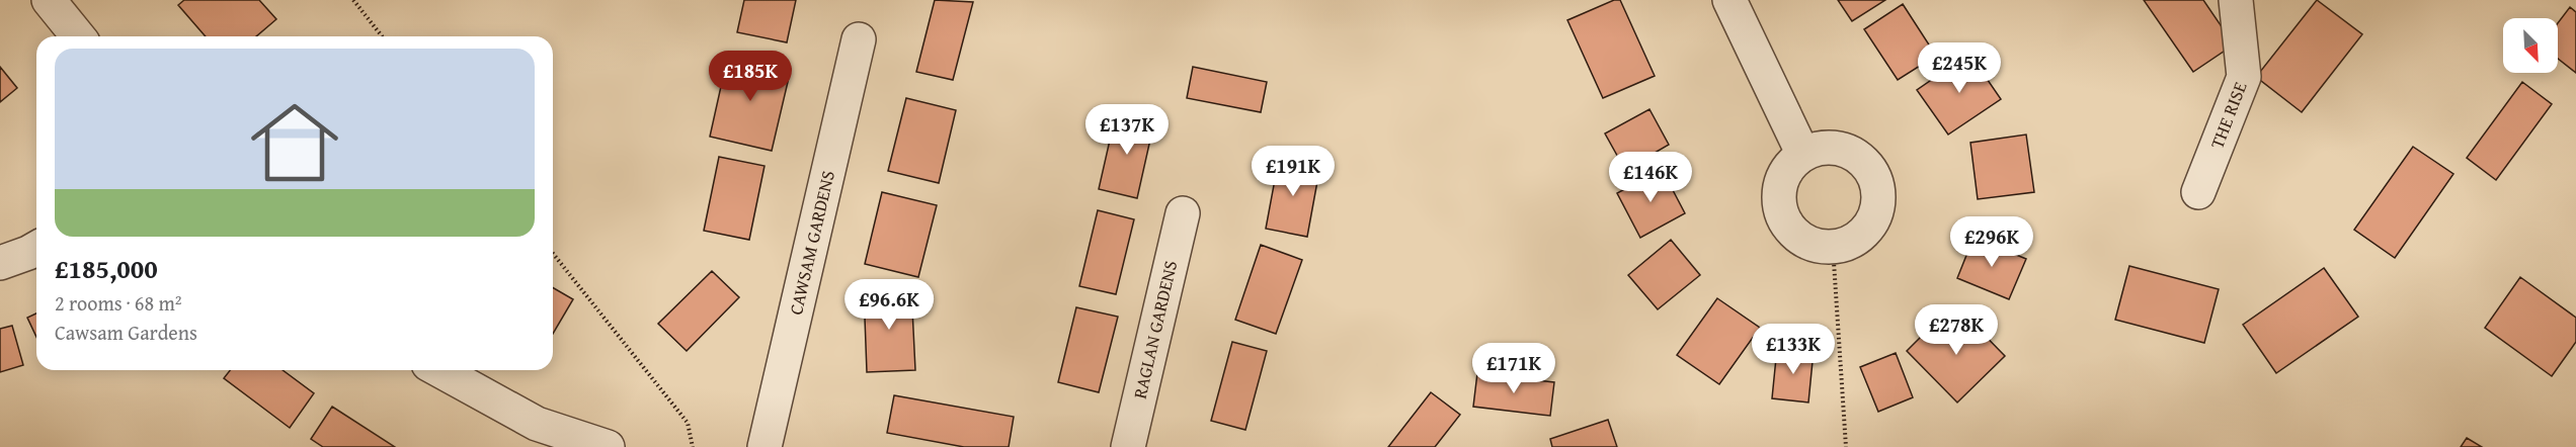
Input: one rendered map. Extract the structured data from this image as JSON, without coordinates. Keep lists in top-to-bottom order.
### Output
{
  "streets": {
    "street": ["THE RISE", "CAWSAM GARDENS", "RAGLAN GARDENS"]
  },
  "north": "bottom right",
  "page": {
    "list": [
      {
        "name": "£185,000",
        "note": "2 rooms · 68 m² · Cawsam Gardens"
      }
    ],
    "price": [
      "£245K",
      "£185K",
      "£137K",
      "£191K",
      "£146K",
      "£296K",
      "£96.6K",
      "£278K",
      "£133K",
      "£171K"
    ]
  }
}
